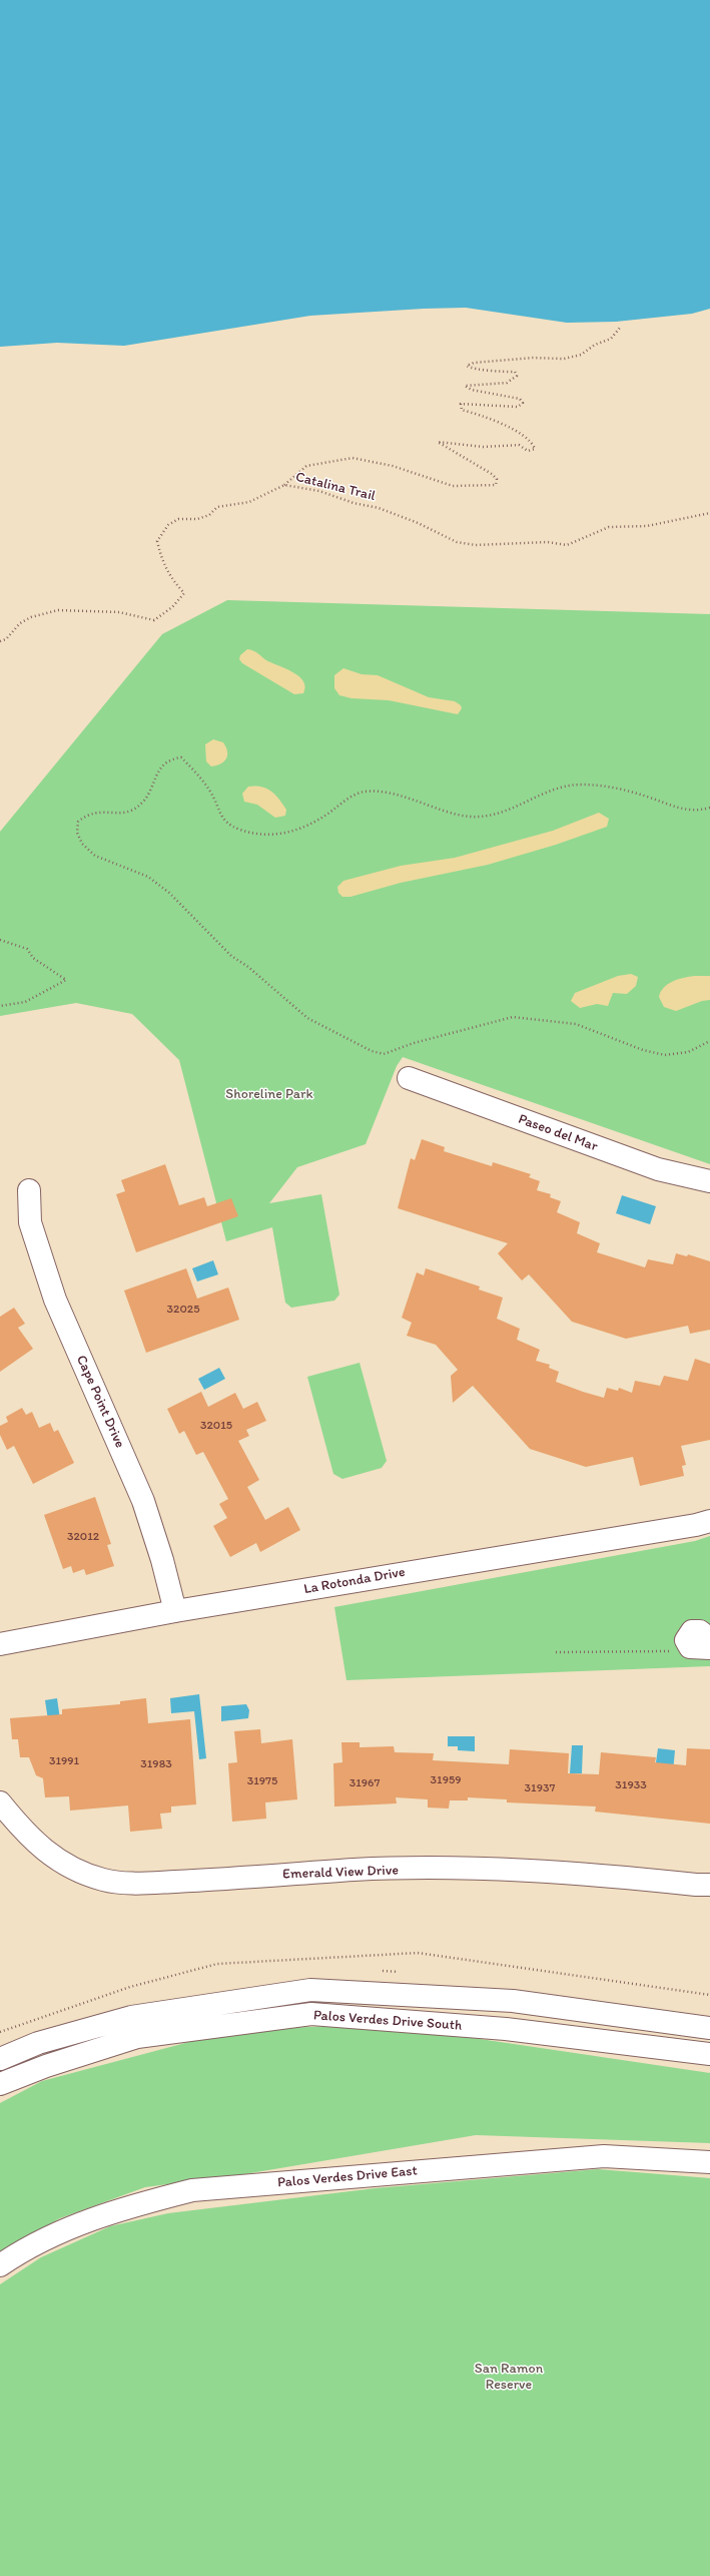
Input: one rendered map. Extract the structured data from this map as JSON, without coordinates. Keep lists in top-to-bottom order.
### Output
{
  "streets": {
    "street": [
      "Paseo del Mar",
      "Cape Point Drive",
      "La Rotonda Drive",
      "Emerald View Drive",
      "Palos Verdes Drive South",
      "Palos Verdes Drive East"
    ],
    "path": ["Catalina Trail"]
  },
  "crossings": [
    ["Cape Point Drive", "La Rotonda Drive"]
  ],
  "parks": ["Shoreline Park", "San Ramon Reserve"],
  "house_numbers": [
    "32025",
    "32015",
    "32012",
    "31991",
    "31983",
    "31959",
    "31975",
    "31967",
    "31933",
    "31937"
  ]
}
